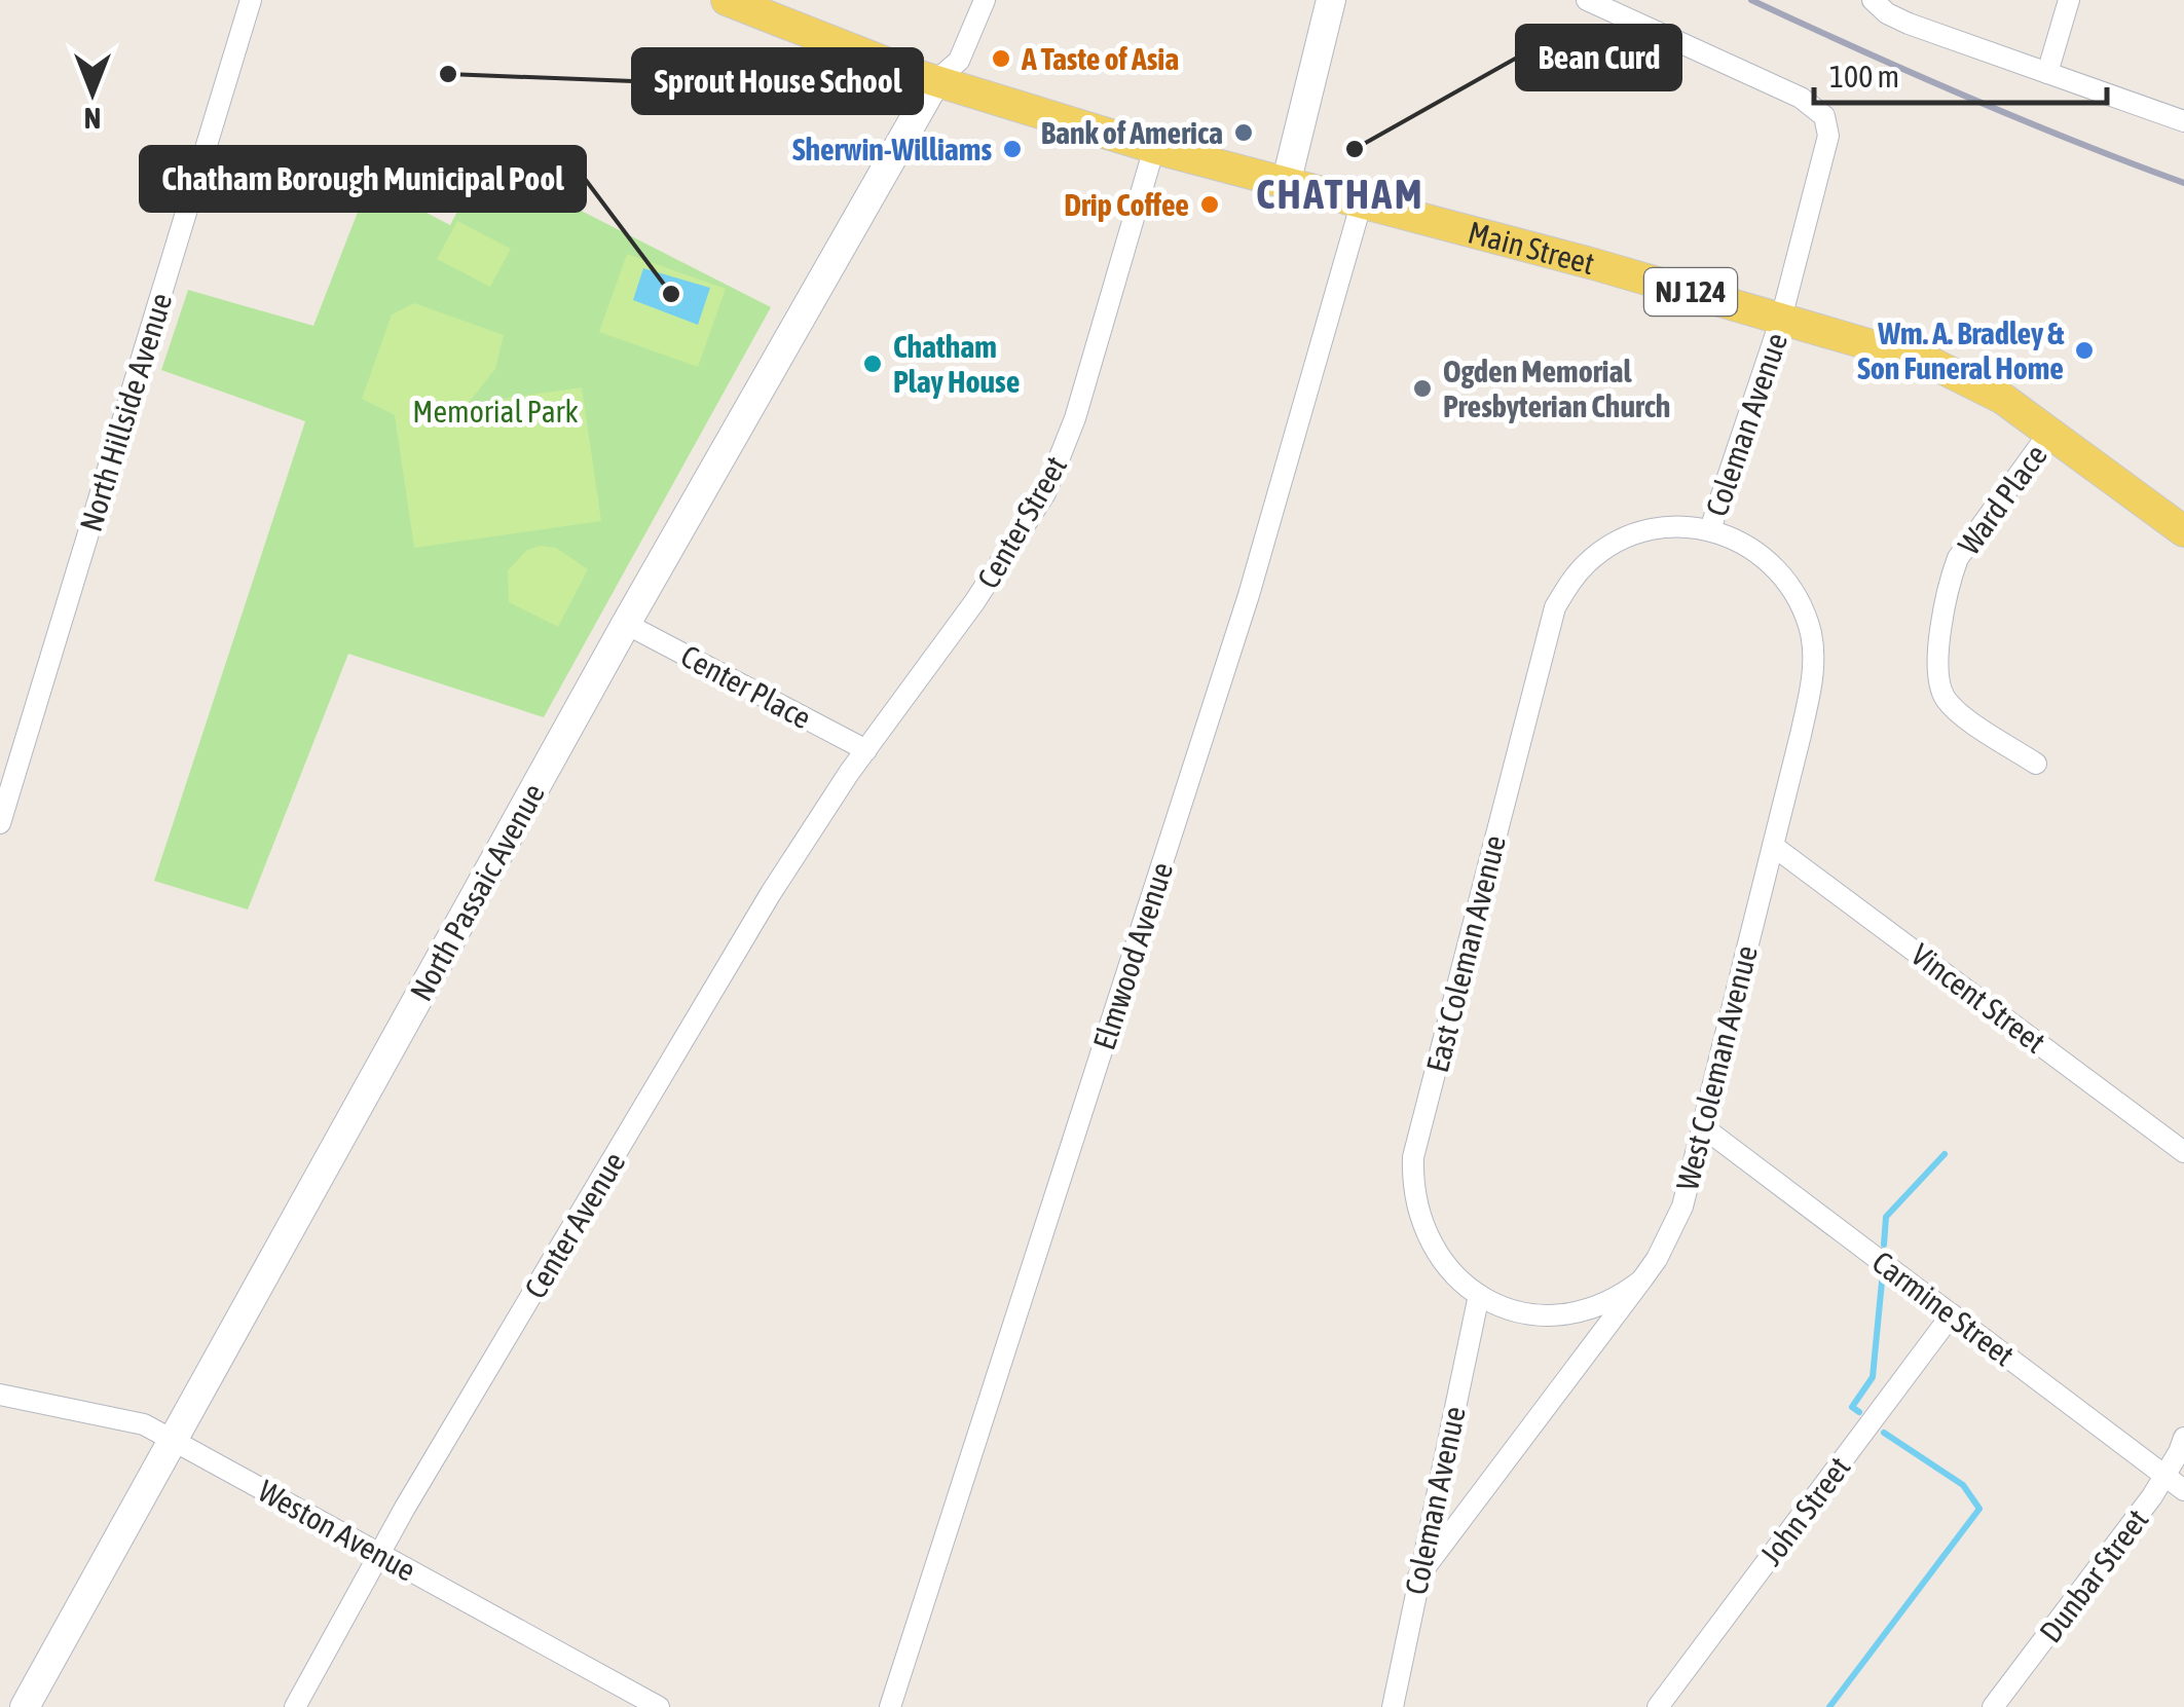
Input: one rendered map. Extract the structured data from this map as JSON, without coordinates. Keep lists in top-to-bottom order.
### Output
{
  "streets": {
    "main road": ["Main Street", "NJ 124", "North Passaic Avenue"],
    "street": [
      "North Hillside Avenue",
      "Coleman Avenue",
      "Ward Place",
      "Center Street",
      "Center Place",
      "East Coleman Avenue",
      "Elmwood Avenue",
      "Vincent Street",
      "West Coleman Avenue",
      "Center Avenue",
      "Carmine Street",
      "John Street",
      "Weston Avenue",
      "Dunbar Street"
    ]
  },
  "crossings": [
    ["Main Street", "Coleman Avenue"],
    ["Main Street", "Ward Place"],
    ["Main Street", "Center Street"],
    ["Main Street", "North Passaic Avenue"],
    ["Main Street", "Elmwood Avenue"],
    ["Coleman Avenue", "East Coleman Avenue"],
    ["Coleman Avenue", "West Coleman Avenue"],
    ["Center Street", "Center Place"],
    ["Center Street", "Center Avenue"],
    ["Center Place", "North Passaic Avenue"],
    ["Center Place", "Center Avenue"],
    ["North Passaic Avenue", "Weston Avenue"],
    ["East Coleman Avenue", "West Coleman Avenue"],
    ["Vincent Street", "West Coleman Avenue"],
    ["West Coleman Avenue", "Carmine Street"],
    ["Center Avenue", "Weston Avenue"],
    ["Carmine Street", "John Street"],
    ["Carmine Street", "Dunbar Street"]
  ],
  "districts": ["CHATHAM"],
  "parks": ["Memorial Park"],
  "places": [
    "A Taste of Asia",
    "Sprout House School",
    "Bank of America",
    "Sherwin-Williams",
    "Bean Curd",
    "Drip Coffee",
    "Chatham Borough Municipal Pool",
    "Wm. A. Bradley & Son Funeral Home",
    "Chatham Play House",
    "Ogden Memorial Presbyterian Church"
  ],
  "scale_bar": "100 m",
  "north": "bottom"
}
